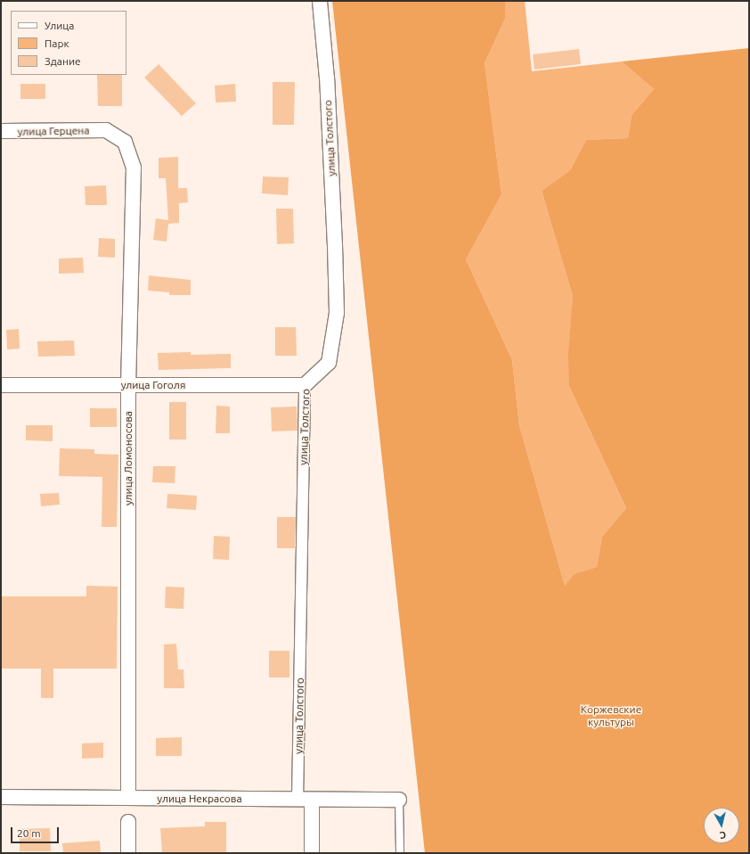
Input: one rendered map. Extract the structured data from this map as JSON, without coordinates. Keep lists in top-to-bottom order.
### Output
{
  "streets": {
    "street": [
      "улица Герцена",
      "улица Толстого",
      "улица Гоголя",
      "улица Ломоносова",
      "улица Некрасова"
    ]
  },
  "crossings": [
    ["улица Герцена", "улица Ломоносова"],
    ["улица Толстого", "улица Гоголя"],
    ["улица Толстого", "улица Некрасова"],
    ["улица Гоголя", "улица Ломоносова"],
    ["улица Ломоносова", "улица Некрасова"]
  ],
  "parks": ["Коржевские культуры"],
  "legend": ["Улица", "Парк", "Здание"],
  "scale_bar": "20 m",
  "north": "bottom"
}
